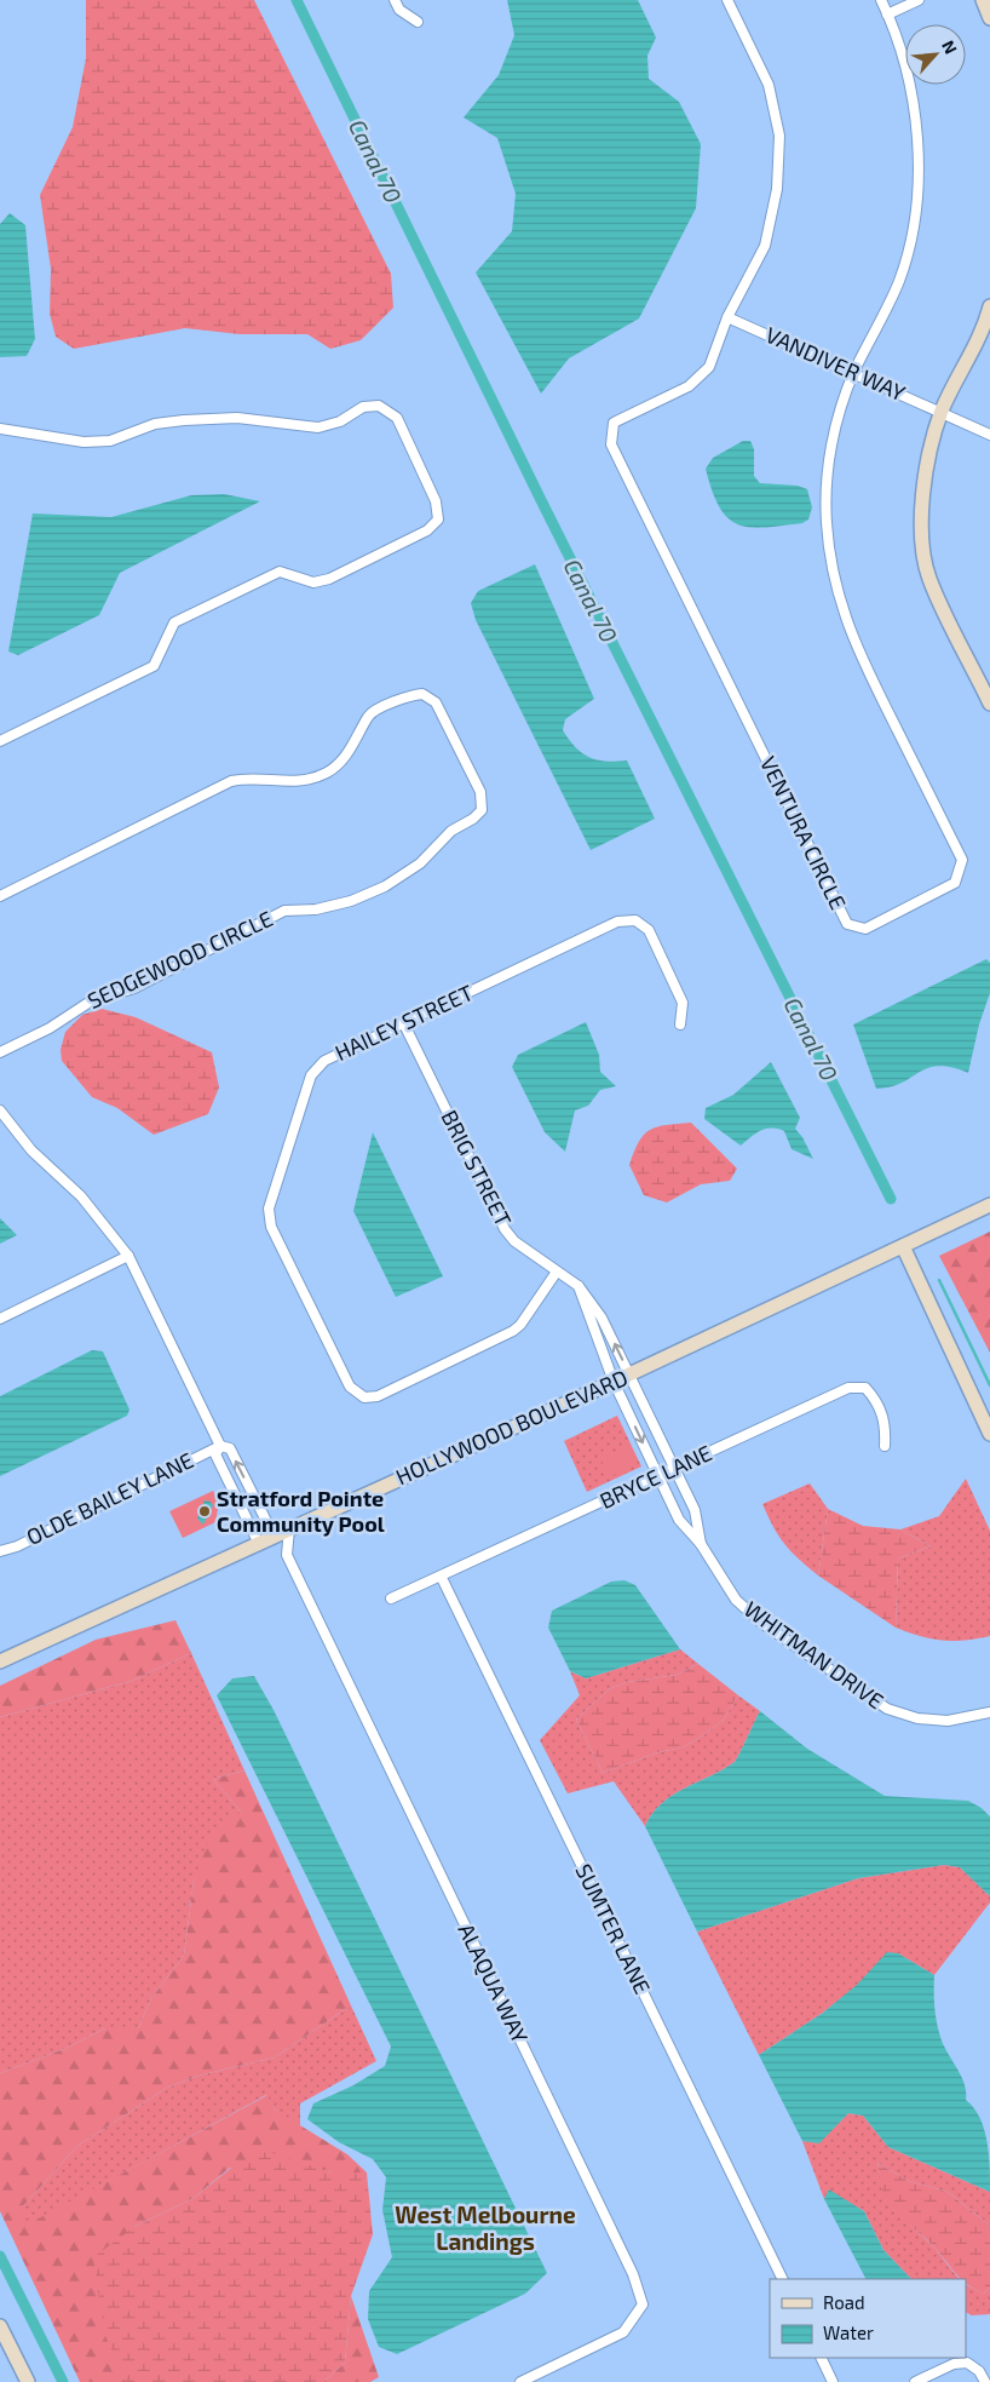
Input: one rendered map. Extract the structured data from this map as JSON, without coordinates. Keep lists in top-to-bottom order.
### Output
{
  "streets": {
    "street": [
      "VANDIVER WAY",
      "VENTURA CIRCLE",
      "SEDGEWOOD CIRCLE",
      "HAILEY STREET",
      "BRIG STREET",
      "HOLLYWOOD BOULEVARD",
      "BRYCE LANE",
      "OLDE BAILEY LANE",
      "WHITMAN DRIVE",
      "SUMTER LANE",
      "ALAQUA WAY"
    ]
  },
  "crossings": [
    ["VANDIVER WAY", "VENTURA CIRCLE"],
    ["HAILEY STREET", "BRIG STREET"],
    ["BRIG STREET", "HOLLYWOOD BOULEVARD"],
    ["BRIG STREET", "WHITMAN DRIVE"],
    ["HOLLYWOOD BOULEVARD", "WHITMAN DRIVE"],
    ["HOLLYWOOD BOULEVARD", "ALAQUA WAY"],
    ["BRYCE LANE", "WHITMAN DRIVE"],
    ["BRYCE LANE", "SUMTER LANE"]
  ],
  "districts": ["West Melbourne Landings"],
  "water": ["Canal 70"],
  "places": ["Stratford Pointe Community Pool"],
  "legend": ["Road", "Water"],
  "north": "top right"
}
